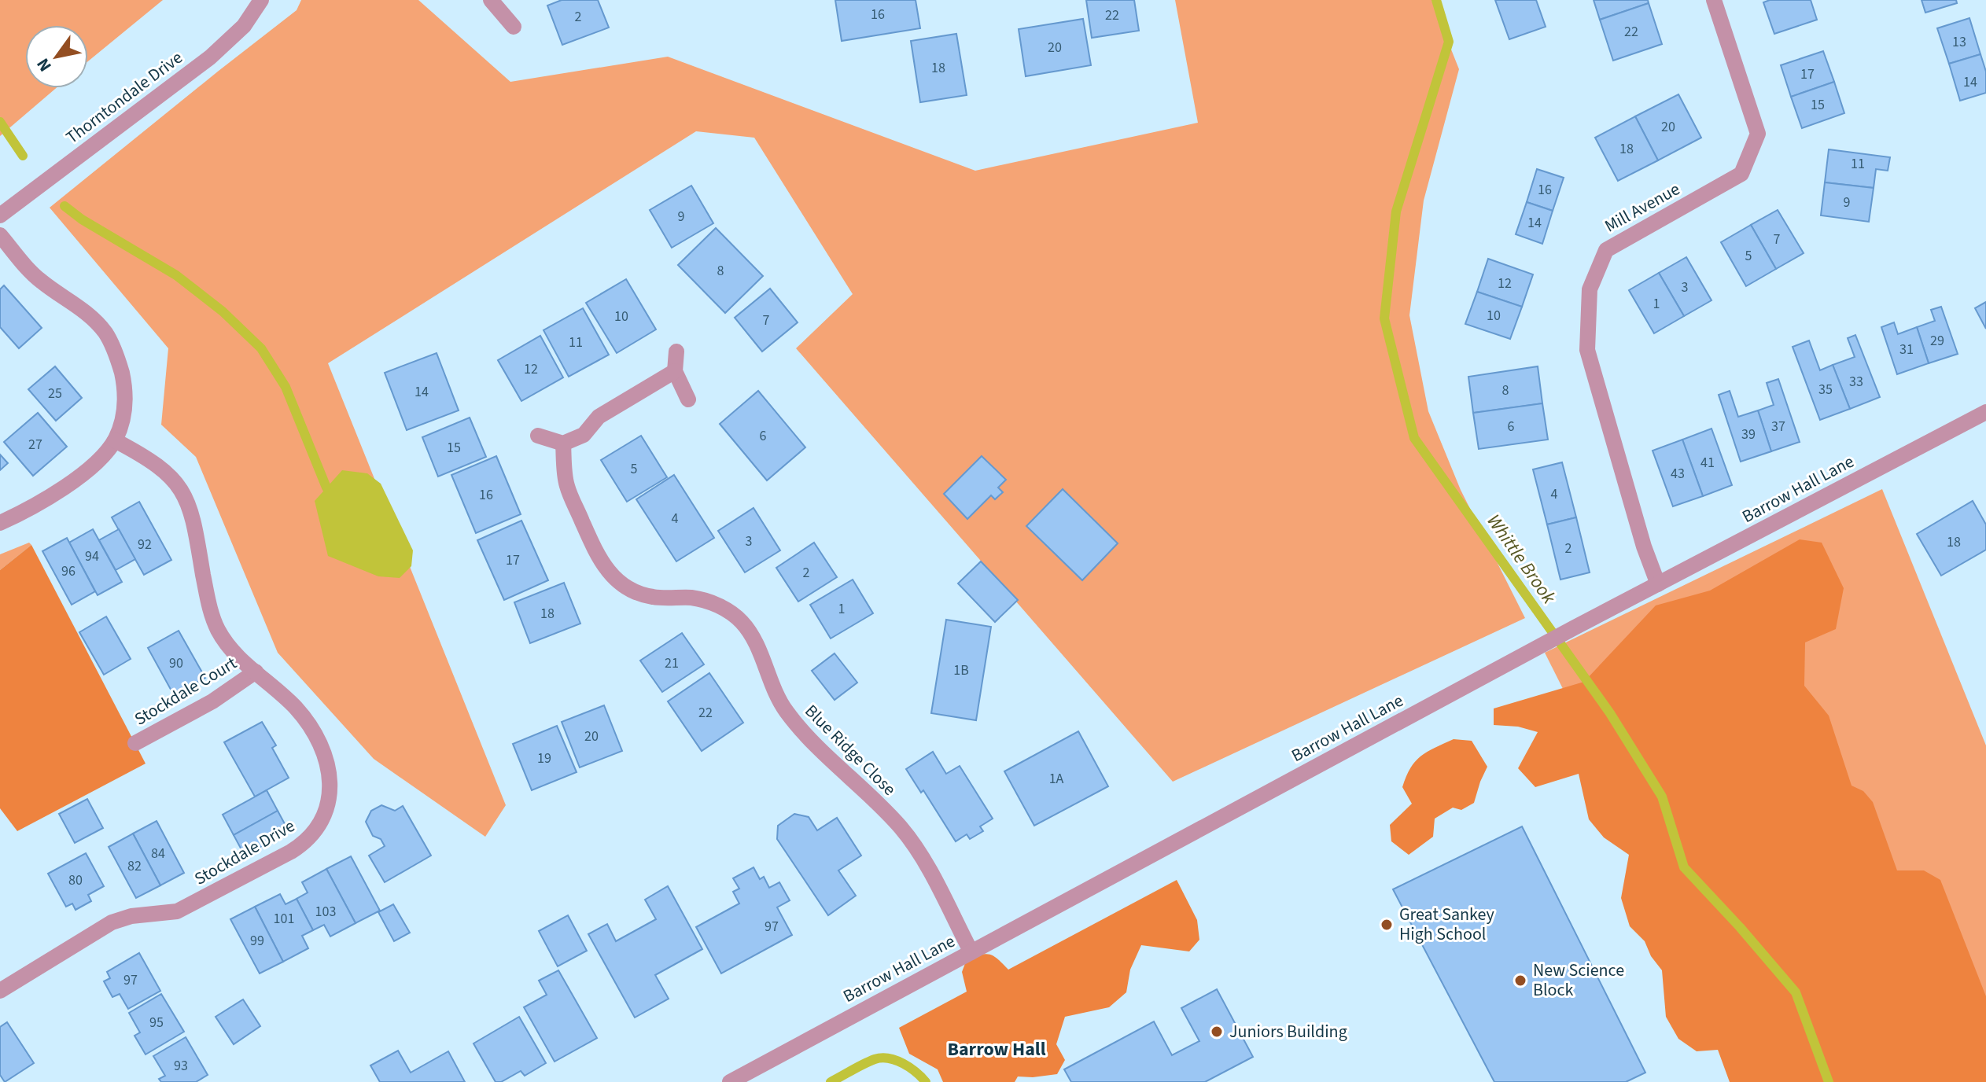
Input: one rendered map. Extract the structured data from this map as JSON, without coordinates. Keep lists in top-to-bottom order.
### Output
{
  "streets": {
    "street": [
      "Thorntondale Drive",
      "Mill Avenue",
      "Barrow Hall Lane",
      "Stockdale Court",
      "Blue Ridge Close",
      "Stockdale Drive"
    ]
  },
  "crossings": [
    ["Mill Avenue", "Barrow Hall Lane"],
    ["Barrow Hall Lane", "Blue Ridge Close"],
    ["Stockdale Court", "Stockdale Drive"]
  ],
  "districts": ["Barrow Hall"],
  "water": ["Whittle Brook"],
  "places": ["Great Sankey High School", "New Science Block", "Juniors Building"],
  "house_numbers": [
    "16",
    "22",
    "2",
    "22",
    "13",
    "20",
    "18",
    "17",
    "14",
    "15",
    "20",
    "18",
    "11",
    "16",
    "9",
    "9",
    "14",
    "7",
    "5",
    "8",
    "12",
    "3",
    "1",
    "10",
    "10",
    "7",
    "29",
    "11",
    "31",
    "12",
    "33",
    "35",
    "8",
    "14",
    "25",
    "6",
    "37",
    "39",
    "6",
    "27",
    "15",
    "41",
    "5",
    "43",
    "4",
    "16",
    "4",
    "3",
    "18",
    "92",
    "2",
    "94",
    "17",
    "96",
    "2",
    "1",
    "18",
    "90",
    "21",
    "1B",
    "22",
    "20",
    "19",
    "1A",
    "84",
    "82",
    "80",
    "103",
    "101",
    "97",
    "99",
    "97",
    "95",
    "93"
  ],
  "north": "bottom left"
}
